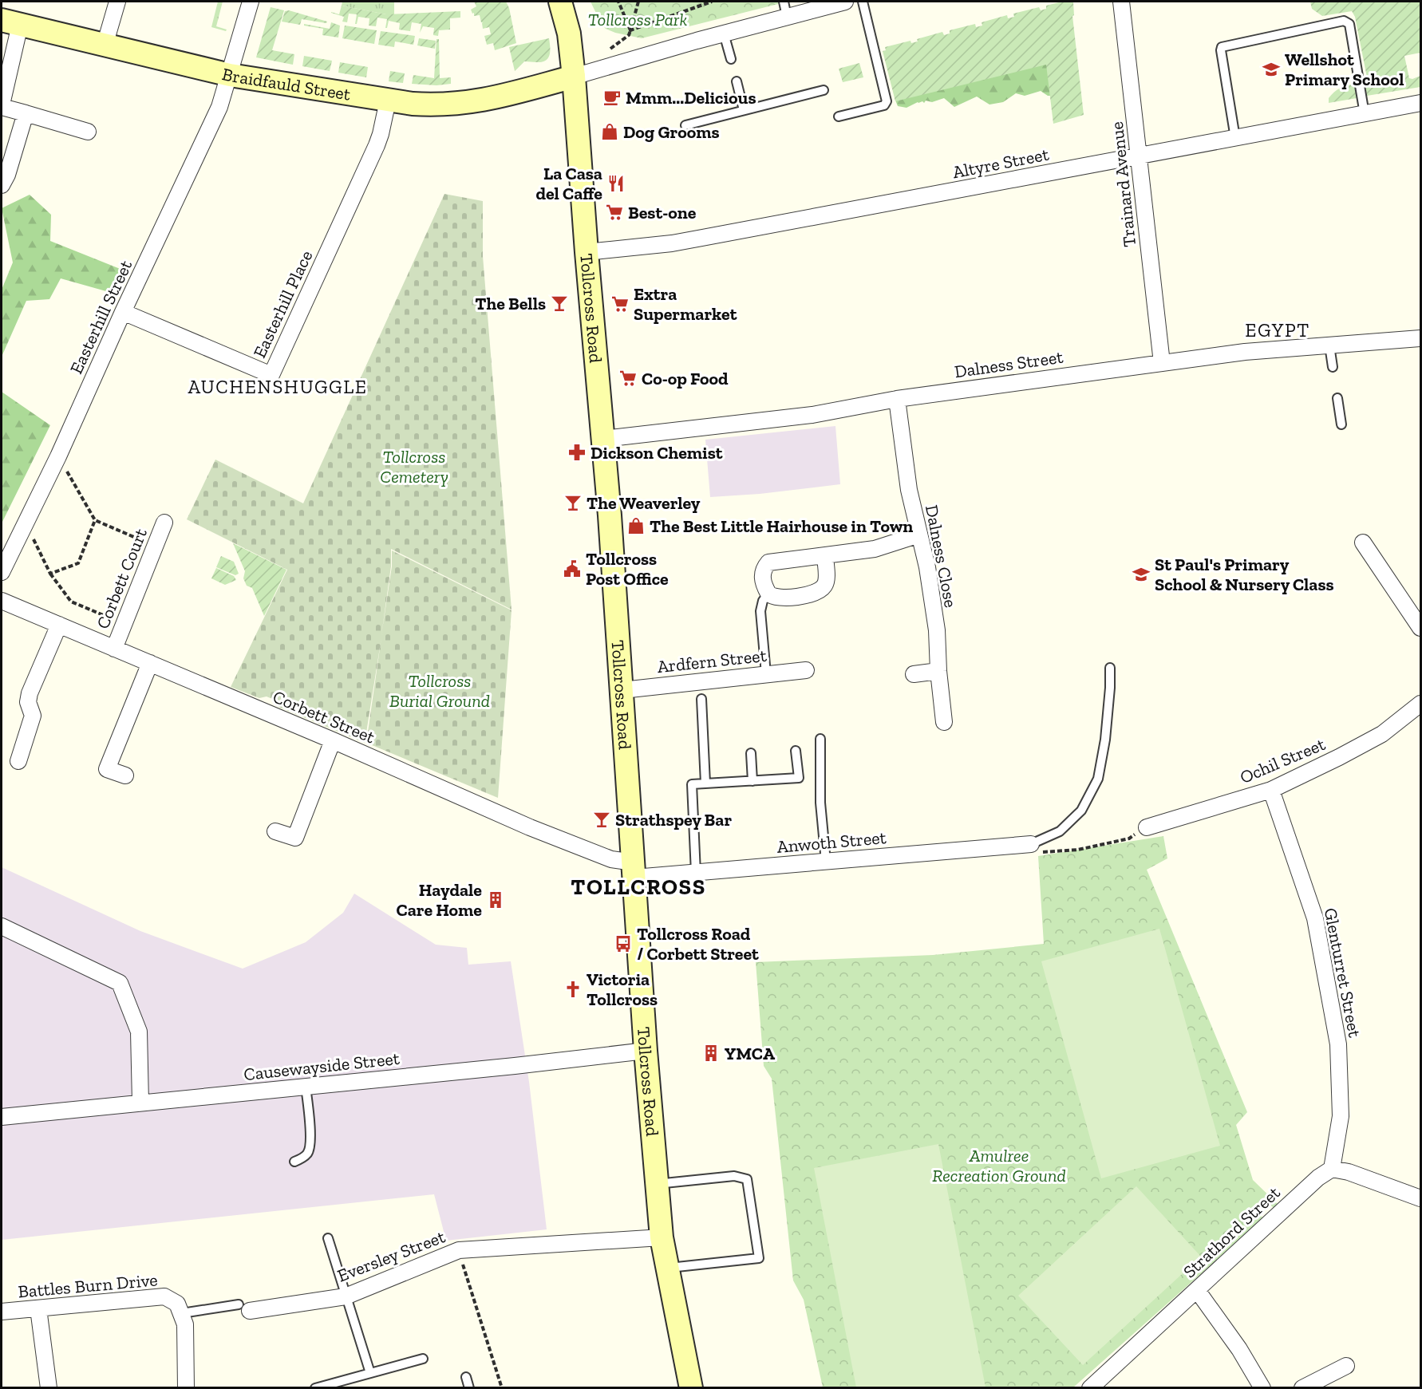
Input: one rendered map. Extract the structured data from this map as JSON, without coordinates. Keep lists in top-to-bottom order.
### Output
{
  "streets": {
    "street": [
      "Braidfauld Street",
      "Altyre Street",
      "Trainard Avenue",
      "Easterhill Place",
      "Tollcross Road",
      "Easterhill Street",
      "Dalness Street",
      "Dalness Close",
      "Corbett Court",
      "Ardfern Street",
      "Corbett Street",
      "Ochil Street",
      "Anwoth Street",
      "Glenturret Street",
      "Causewayside Street",
      "Strathord Street",
      "Eversley Street",
      "Battles Burn Drive"
    ]
  },
  "crossings": [
    ["Braidfauld Street", "Easterhill Place"],
    ["Braidfauld Street", "Tollcross Road"],
    ["Braidfauld Street", "Easterhill Street"],
    ["Altyre Street", "Trainard Avenue"],
    ["Altyre Street", "Tollcross Road"],
    ["Trainard Avenue", "Dalness Street"],
    ["Easterhill Place", "Easterhill Street"],
    ["Tollcross Road", "Dalness Street"],
    ["Tollcross Road", "Ardfern Street"],
    ["Tollcross Road", "Corbett Street"],
    ["Tollcross Road", "Anwoth Street"],
    ["Tollcross Road", "Causewayside Street"],
    ["Tollcross Road", "Eversley Street"],
    ["Dalness Street", "Dalness Close"],
    ["Corbett Court", "Corbett Street"],
    ["Corbett Street", "Anwoth Street"],
    ["Ochil Street", "Glenturret Street"],
    ["Glenturret Street", "Strathord Street"]
  ],
  "districts": ["EGYPT", "AUCHENSHUGGLE", "TOLLCROSS"],
  "parks": [
    "Tollcross Park",
    "Tollcross Cemetery",
    "Tollcross Burial Ground",
    "Amulree Recreation Ground"
  ],
  "places": {
    "school or university": ["Wellshot Primary School", "St Paul's Primary School & Nursery Class"],
    "cafe": ["Mmm...Delicious"],
    "shop": ["Dog Grooms", "The Best Little Hairhouse in Town"],
    "restaurant": ["La Casa del Caffe"],
    "supermarket": ["Best-one", "Extra Supermarket", "Co-op Food"],
    "bar": ["The Bells", "The Weaverley", "Strathspey Bar"],
    "pharmacy": ["Dickson Chemist"],
    "public building": ["Tollcross Post Office"],
    "building": ["Haydale Care Home", "YMCA"],
    "bus stop": ["Tollcross Road / Corbett Street"],
    "church": ["Victoria Tollcross"]
  }
}
